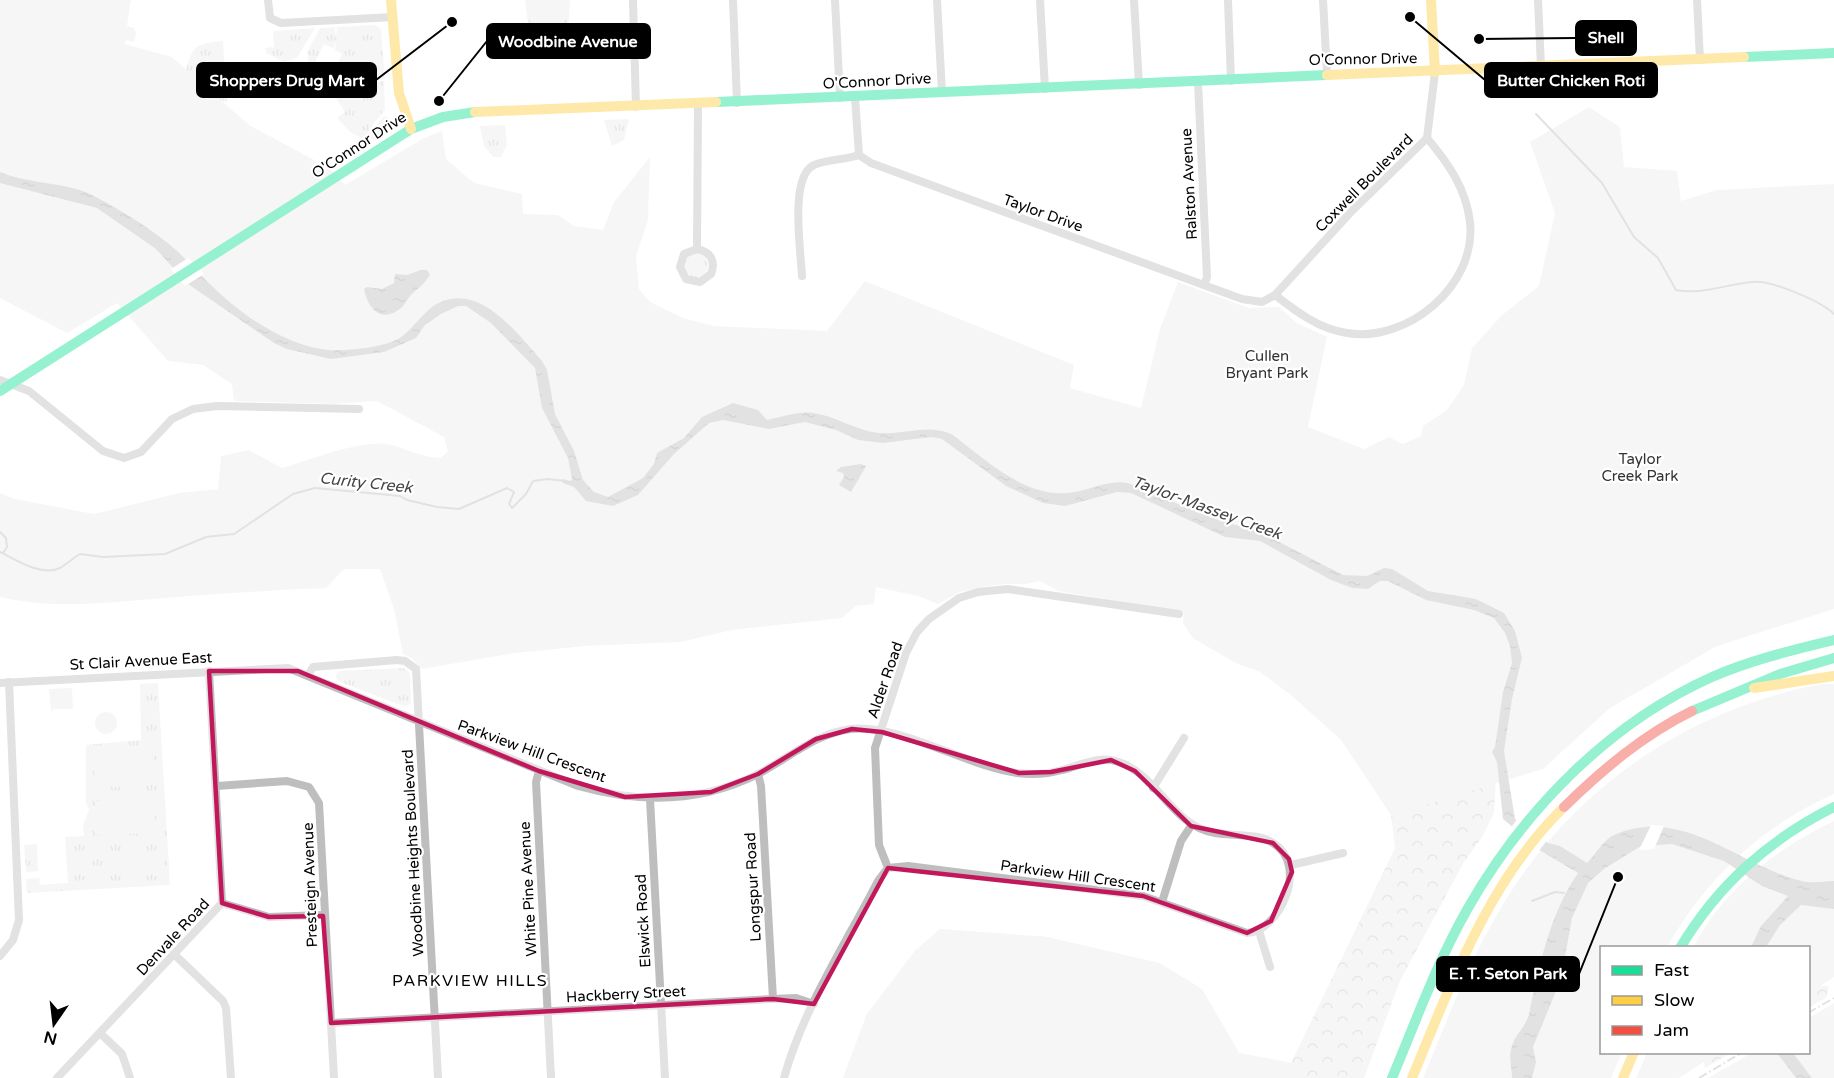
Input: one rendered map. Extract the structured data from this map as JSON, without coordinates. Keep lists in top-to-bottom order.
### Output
{
  "streets": {
    "main road": ["O'Connor Drive"],
    "street": [
      "Coxwell Boulevard",
      "Ralston Avenue",
      "Taylor Drive",
      "St Clair Avenue East",
      "Alder Road",
      "Parkview Hill Crescent",
      "Woodbine Heights Boulevard",
      "Presteign Avenue",
      "Longspur Road",
      "White Pine Avenue",
      "Elswick Road",
      "Denvale Road",
      "Hackberry Street"
    ]
  },
  "crossings": [
    ["O'Connor Drive", "Coxwell Boulevard"],
    ["O'Connor Drive", "Ralston Avenue"],
    ["Coxwell Boulevard", "Taylor Drive"],
    ["Ralston Avenue", "Taylor Drive"],
    ["St Clair Avenue East", "Parkview Hill Crescent"],
    ["St Clair Avenue East", "Denvale Road"],
    ["Alder Road", "Parkview Hill Crescent"],
    ["Parkview Hill Crescent", "Woodbine Heights Boulevard"],
    ["Parkview Hill Crescent", "Longspur Road"],
    ["Parkview Hill Crescent", "White Pine Avenue"],
    ["Parkview Hill Crescent", "Elswick Road"],
    ["Woodbine Heights Boulevard", "Hackberry Street"],
    ["Presteign Avenue", "Denvale Road"],
    ["Presteign Avenue", "Hackberry Street"],
    ["Longspur Road", "Hackberry Street"],
    ["White Pine Avenue", "Hackberry Street"],
    ["Elswick Road", "Hackberry Street"]
  ],
  "districts": ["PARKVIEW HILLS"],
  "water": ["Curity Creek", "Taylor-Massey Creek"],
  "parks": ["Cullen Bryant Park", "Taylor Creek Park"],
  "places": [
    "Butter Chicken Roti",
    "Shoppers Drug Mart",
    "Shell",
    "Woodbine Avenue",
    "E. T. Seton Park"
  ],
  "legend": ["Fast", "Slow", "Jam"],
  "north": "bottom"
}
